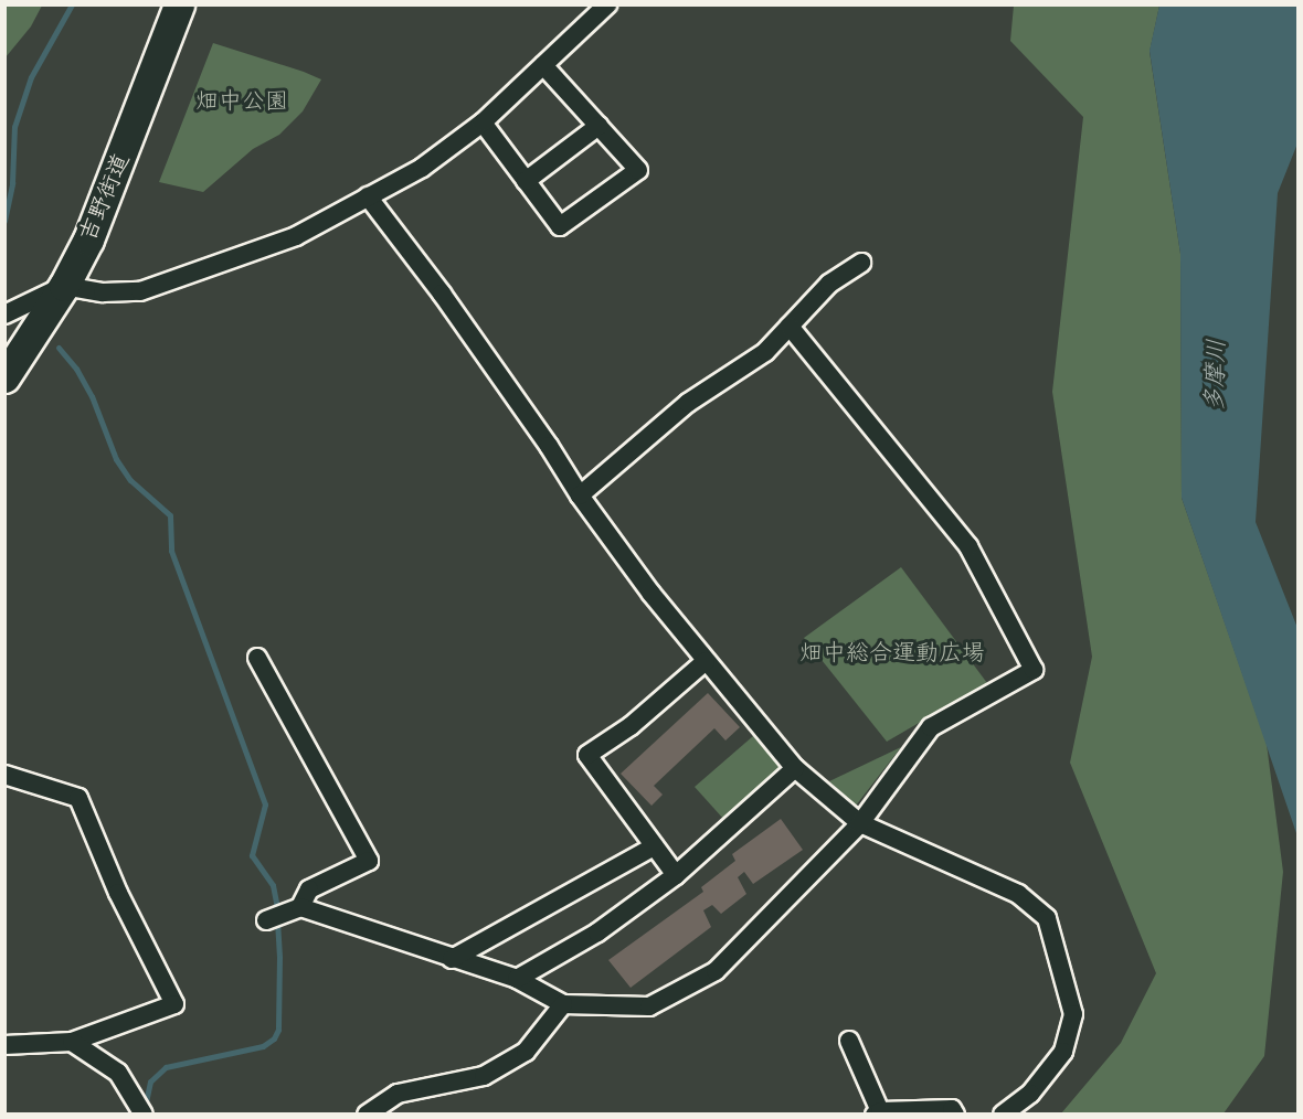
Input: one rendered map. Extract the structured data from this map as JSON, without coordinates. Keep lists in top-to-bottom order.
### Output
{
  "streets": {
    "main road": ["吉野街道"]
  },
  "water": ["多摩川"],
  "parks": ["畑中公園", "畑中総合運動広場"]
}
